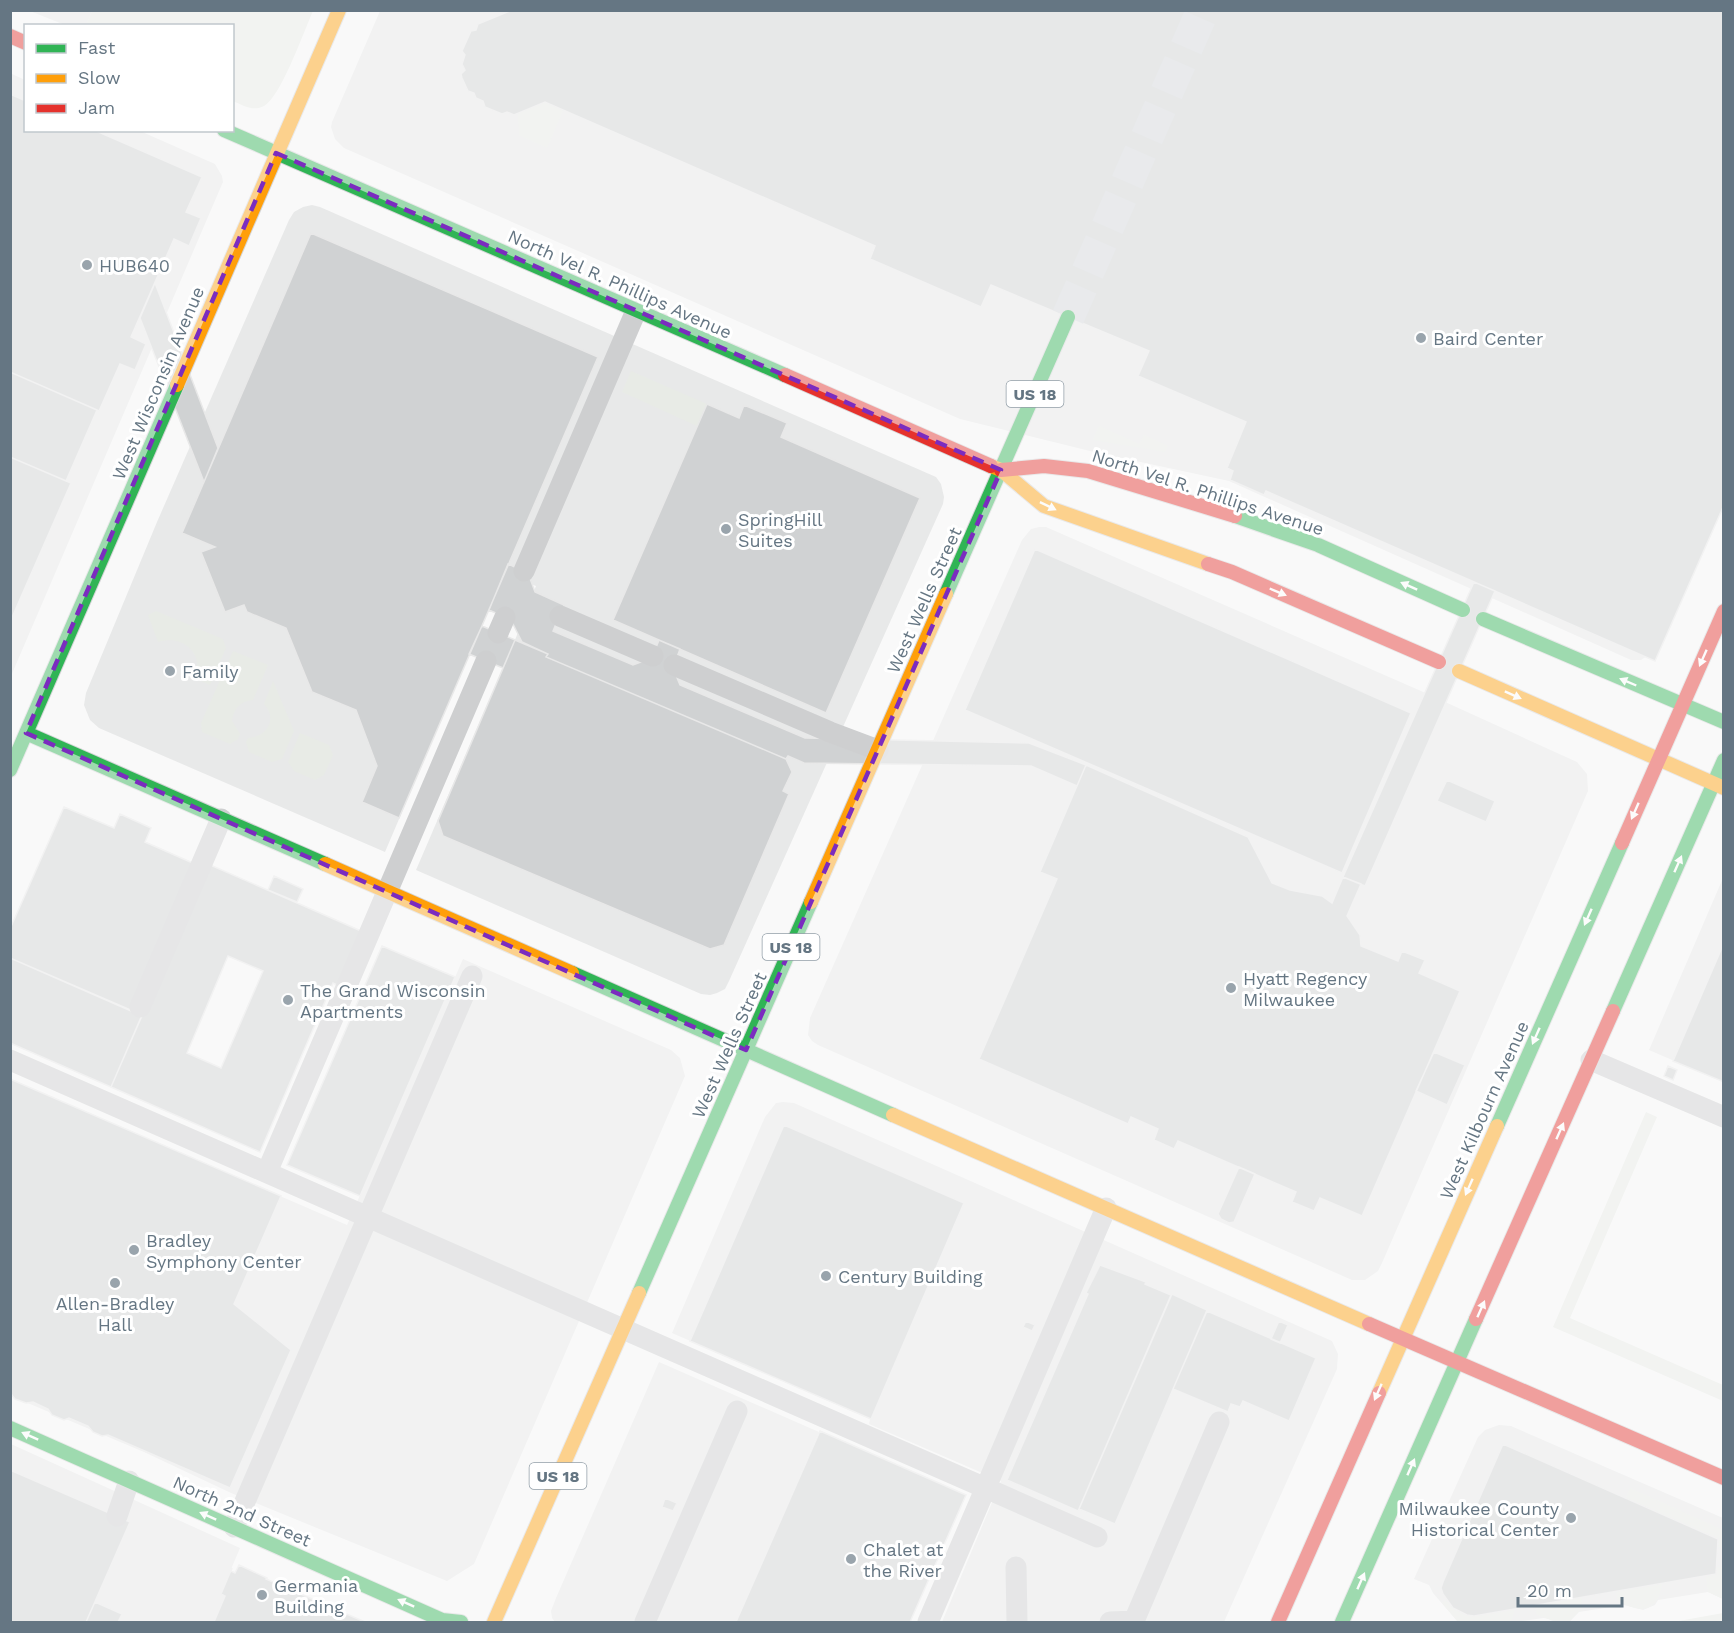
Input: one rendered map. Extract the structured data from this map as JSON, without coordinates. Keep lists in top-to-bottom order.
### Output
{
  "streets": {
    "street": [
      "North Vel R. Phillips Avenue",
      "West Wisconsin Avenue",
      "US 18",
      "West Wells Street",
      "West Kilbourn Avenue",
      "North 2nd Street"
    ]
  },
  "crossings": [
    ["North Vel R. Phillips Avenue", "West Wisconsin Avenue"],
    ["North Vel R. Phillips Avenue", "West Wells Street"]
  ],
  "one_way": ["North 2nd Street"],
  "places": [
    "HUB640",
    "Baird Center",
    "SpringHill Suites",
    "Family",
    "Hyatt Regency Milwaukee",
    "The Grand Wisconsin Apartments",
    "Bradley Symphony Center",
    "Century Building",
    "Allen-Bradley Hall",
    "Milwaukee County Historical Center",
    "Chalet at the River",
    "Germania Building"
  ],
  "legend": ["Fast", "Slow", "Jam"],
  "scale_bar": "20 m"
}
